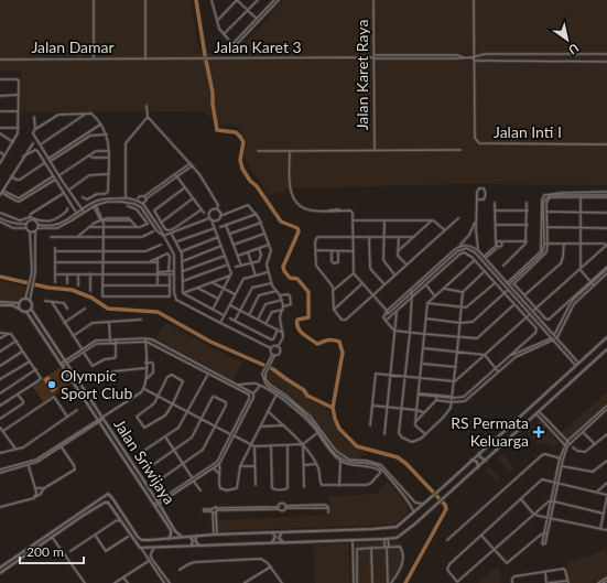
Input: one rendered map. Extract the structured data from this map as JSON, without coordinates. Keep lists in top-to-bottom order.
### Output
{
  "streets": {
    "street": [
      "Jalan Damar",
      "Jalan Karet 3",
      "Jalan Karet Raya",
      "Jalan Inti I",
      "Jalan Sriwijaya"
    ]
  },
  "crossings": [
    ["Jalan Damar", "Jalan Karet 3"],
    ["Jalan Karet 3", "Jalan Karet Raya"]
  ],
  "places": {
    "other": ["Olympic Sport Club"],
    "health": ["RS Permata Keluarga"]
  },
  "scale_bar": "200 m",
  "north": "bottom right"
}
